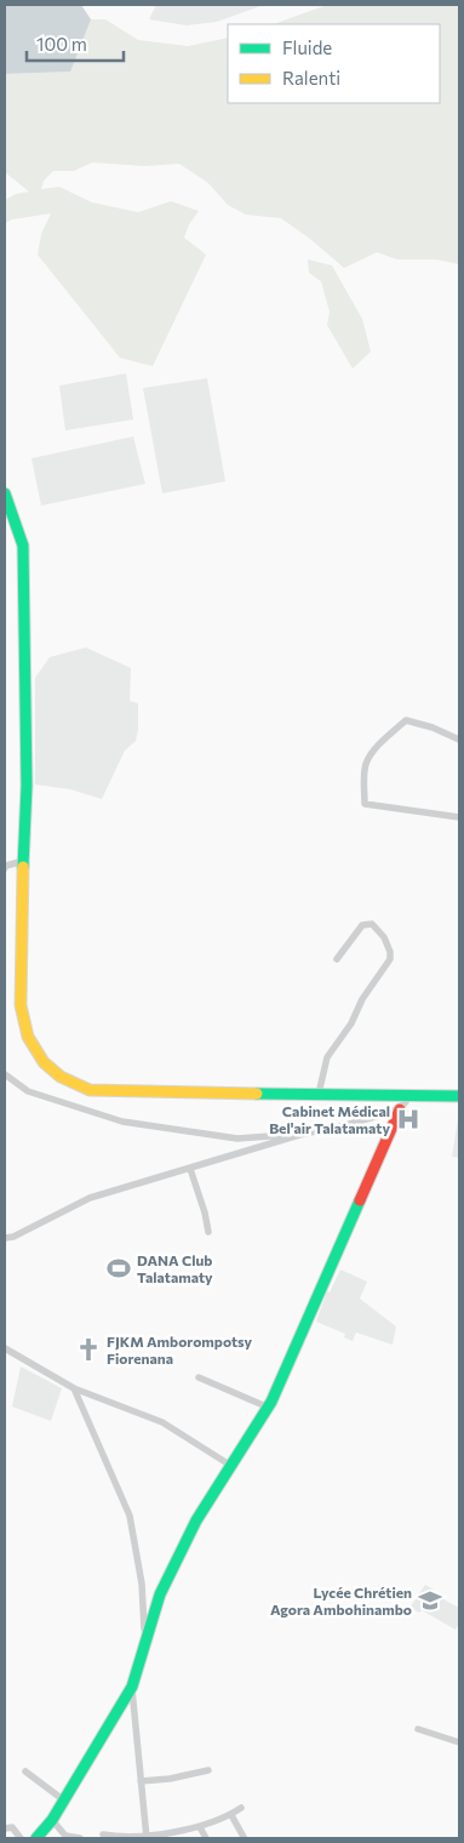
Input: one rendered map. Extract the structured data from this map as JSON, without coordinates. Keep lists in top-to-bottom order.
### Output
{
  "places": {
    "hospital": ["Cabinet Médical Bel'air Talatamaty"],
    "sports": ["DANA Club Talatamaty"],
    "church": ["FJKM Amborompotsy Fiorenana"],
    "school or university": ["Lycée Chrétien Agora Ambohinambo"]
  },
  "legend": ["Fluide", "Ralenti"],
  "scale_bar": "100 m"
}
